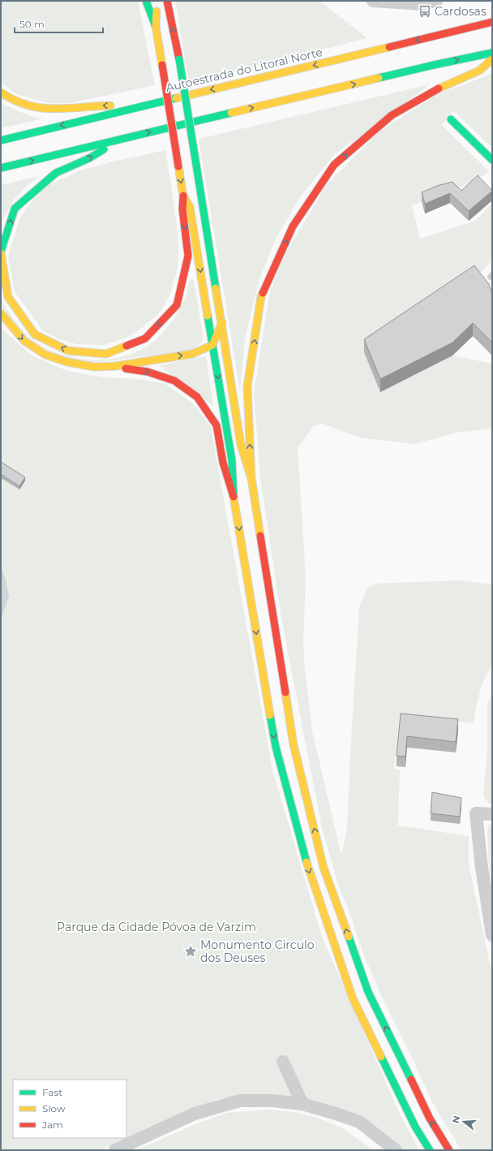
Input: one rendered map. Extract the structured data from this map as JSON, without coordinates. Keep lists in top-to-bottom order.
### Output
{
  "streets": {
    "main road": ["Autoestrada do Litoral Norte"]
  },
  "parks": ["Parque da Cidade Póvoa de Varzim"],
  "places": {
    "bus stop": ["Cardosas"],
    "place": ["Monumento Circulo dos Deuses"]
  },
  "legend": ["Fast", "Slow", "Jam"],
  "scale_bar": "50 m",
  "north": "left"
}
